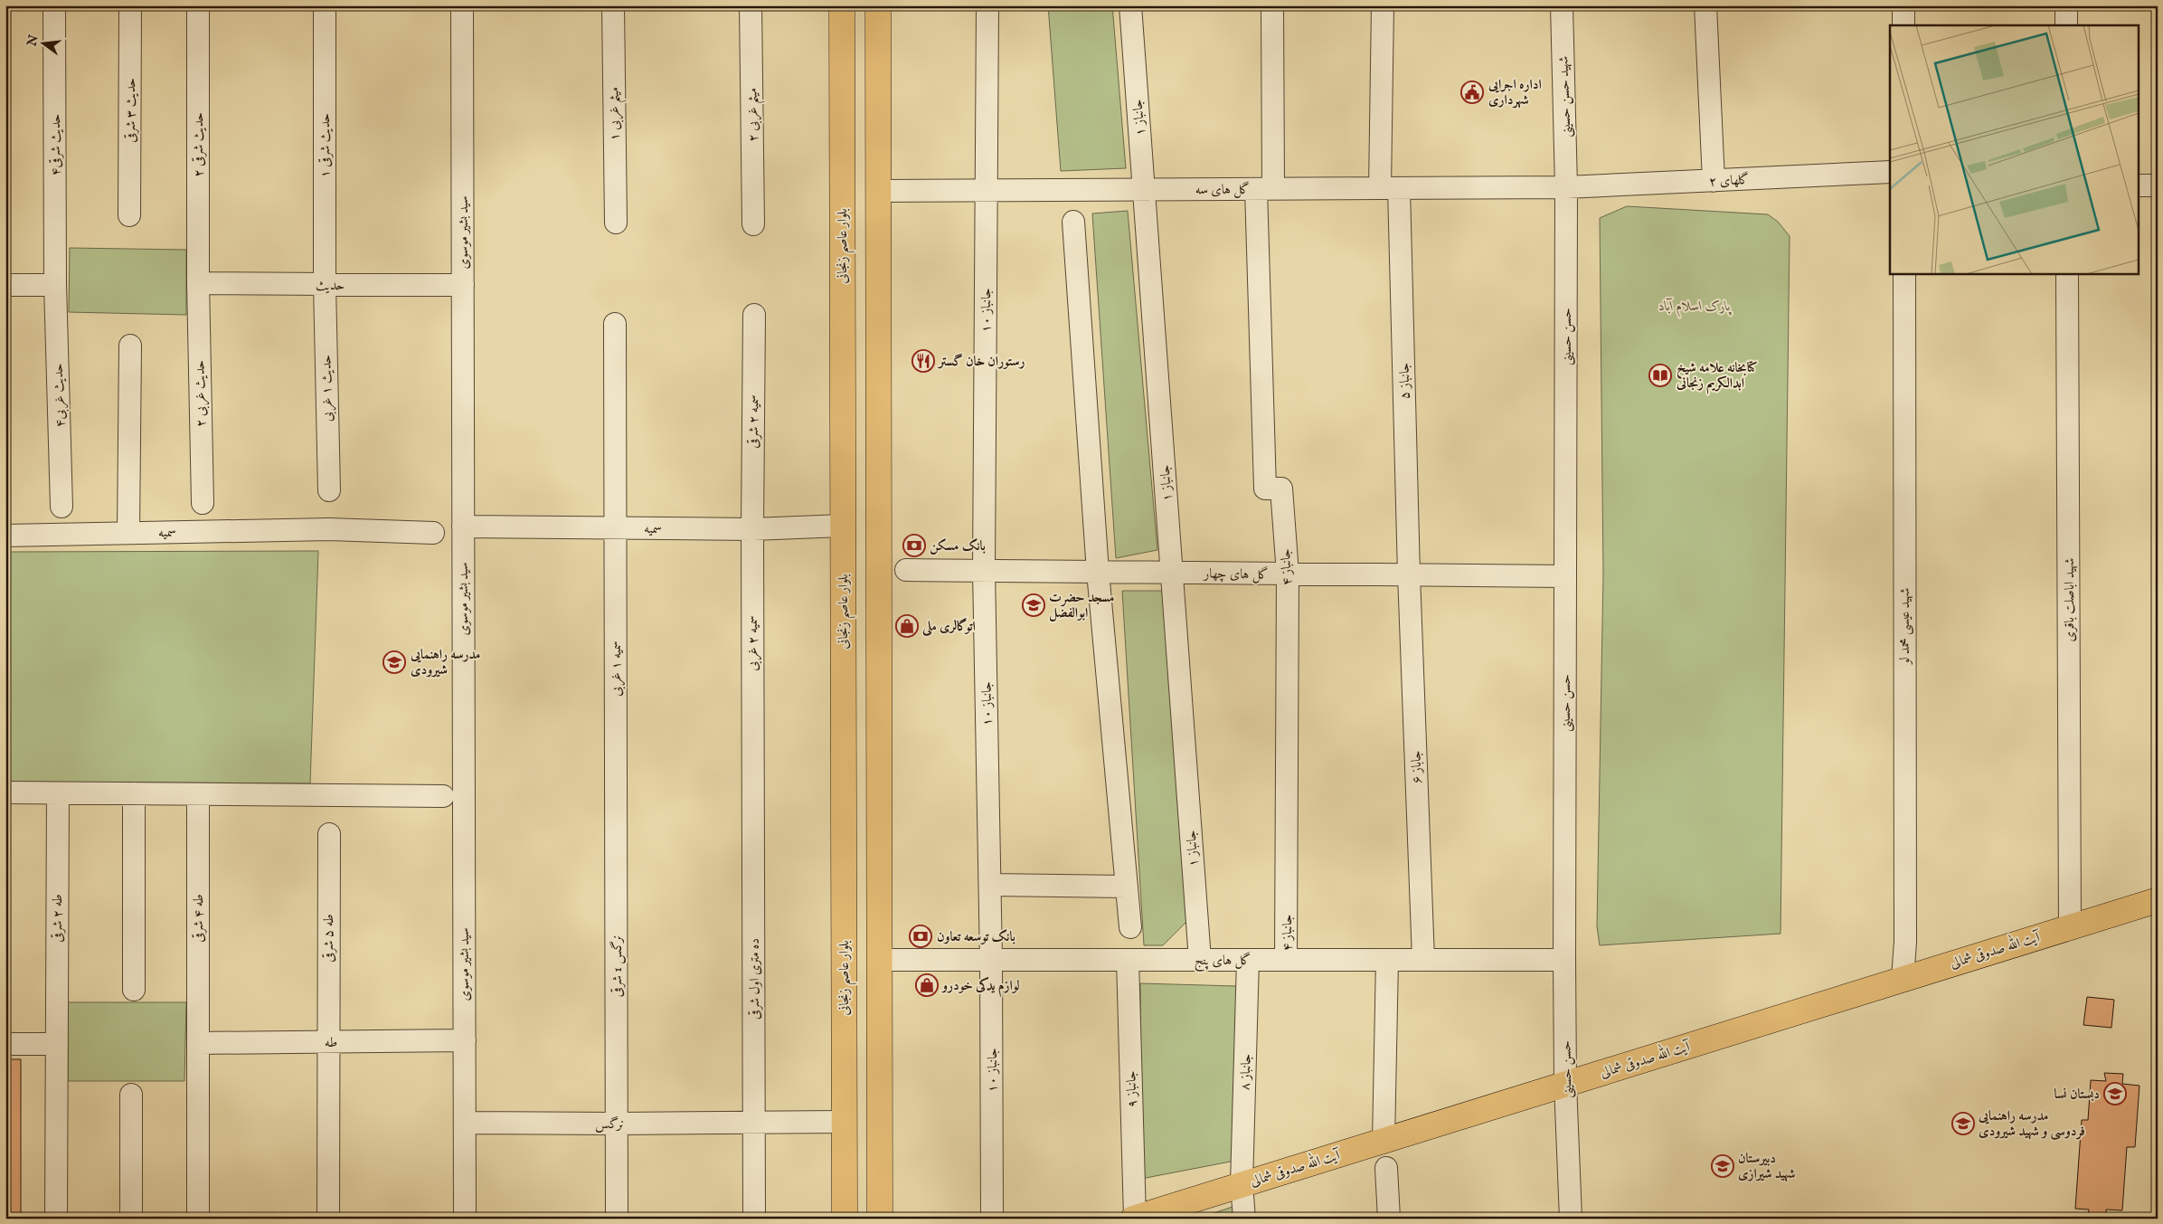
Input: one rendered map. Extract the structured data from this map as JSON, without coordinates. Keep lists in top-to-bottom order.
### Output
{
  "streets": {
    "main road": ["بلوار عاصم زنجانی", "آیت الله صدوقی شمالی"],
    "street": [
      "شهید حسن حسینی",
      "حدیث ۳ شرقی",
      "میثم غربی ۱",
      "میثم غربی ۲",
      "جانباز ۱",
      "حدیث شرقی۴",
      "حدیث شرقی ۲",
      "حدیث شرقی ۱",
      "گلهای ۲",
      "گل های سه",
      "سید بشیر موسوی",
      "حدیث",
      "جانباز ۱۰",
      "حسن حسینی",
      "جانباز ۵",
      "حدیث ۱ غربی",
      "حدیث غربی ۲",
      "حدیث غربی۴",
      "سمیه ۲ شرقی",
      "سمیه",
      "جانباز ۴",
      "گل های چهار",
      "شهید اباصلت باقری",
      "شهید عیسی محمد لو",
      "سمیه ۲ غربی",
      "سمیه ۱ غربی",
      "جاباز ۶",
      "طه ۲ شرقی",
      "طه ۴ شرقی",
      "طه ۵ شرقی",
      "گل های پنج",
      "نرگس 1 شرقی",
      "ده متری اول شرقی",
      "طه",
      "جانباز ۸",
      "جانباز ۹",
      "نرگس"
    ]
  },
  "crossings": [
    ["شهید حسن حسینی", "گلهای ۲"],
    ["شهید حسن حسینی", "گل های سه"],
    ["شهید حسن حسینی", "حسن حسینی"],
    ["جانباز ۱", "گل های سه"],
    ["جانباز ۱", "گل های چهار"],
    ["جانباز ۱", "گل های پنج"],
    ["حدیث شرقی۴", "حدیث غربی۴"],
    ["حدیث شرقی ۲", "حدیث"],
    ["حدیث شرقی ۲", "حدیث غربی ۲"],
    ["حدیث شرقی ۱", "حدیث"],
    ["حدیث شرقی ۱", "حدیث ۱ غربی"],
    ["گلهای ۲", "گل های سه"],
    ["گلهای ۲", "حسن حسینی"],
    ["گل های سه", "جانباز ۱۰"],
    ["گل های سه", "حسن حسینی"],
    ["گل های سه", "جانباز ۵"],
    ["گل های سه", "جانباز ۴"],
    ["سید بشیر موسوی", "حدیث"],
    ["سید بشیر موسوی", "سمیه"],
    ["سید بشیر موسوی", "طه"],
    ["سید بشیر موسوی", "نرگس"],
    ["بلوار عاصم زنجانی", "سمیه"],
    ["بلوار عاصم زنجانی", "نرگس"],
    ["حدیث", "حدیث ۱ غربی"],
    ["حدیث", "حدیث غربی ۲"],
    ["جانباز ۱۰", "گل های چهار"],
    ["جانباز ۱۰", "گل های پنج"],
    ["حسن حسینی", "گل های چهار"],
    ["حسن حسینی", "آیت الله صدوقی شمالی"],
    ["حسن حسینی", "گل های پنج"],
    ["جانباز ۵", "گل های چهار"],
    ["جانباز ۵", "جاباز ۶"],
    ["سمیه ۲ شرقی", "سمیه"],
    ["سمیه ۲ شرقی", "سمیه ۲ غربی"],
    ["سمیه", "سمیه ۲ غربی"],
    ["سمیه", "سمیه ۱ غربی"],
    ["جانباز ۴", "گل های چهار"],
    ["جانباز ۴", "گل های پنج"],
    ["گل های چهار", "جاباز ۶"],
    ["شهید اباصلت باقری", "آیت الله صدوقی شمالی"],
    ["شهید عیسی محمد لو", "آیت الله صدوقی شمالی"],
    ["سمیه ۲ غربی", "ده متری اول شرقی"],
    ["سمیه ۱ غربی", "نرگس 1 شرقی"],
    ["جاباز ۶", "گل های پنج"],
    ["طه ۴ شرقی", "طه"],
    ["طه ۵ شرقی", "طه"],
    ["آیت الله صدوقی شمالی", "جانباز ۸"],
    ["آیت الله صدوقی شمالی", "جانباز ۹"],
    ["گل های پنج", "جانباز ۸"],
    ["گل های پنج", "جانباز ۹"],
    ["نرگس 1 شرقی", "نرگس"],
    ["ده متری اول شرقی", "نرگس"]
  ],
  "parks": ["پارک اسلام آباد"],
  "places": {
    "public building": ["اداره اجرایی شهرداری"],
    "restaurant": ["رستوران خان گستر"],
    "library": ["کتابخانه علامه شیخ ابدالکریم زنجانی"],
    "bank": ["بانک مسکن", "بانک توسعه تعاون"],
    "school or university": [
      "مسجد حضرت ابوالفضل",
      "مدرسه راهنمایی شیرودی",
      "دبستان نسا",
      "مدرسه راهنمایی فردوسی و شهید شیرودی",
      "دبیرستان شهید شیرازی"
    ],
    "shop": ["اتوگالری ملی", "لوازم یدکی خودرو"]
  },
  "north": "left"
}
